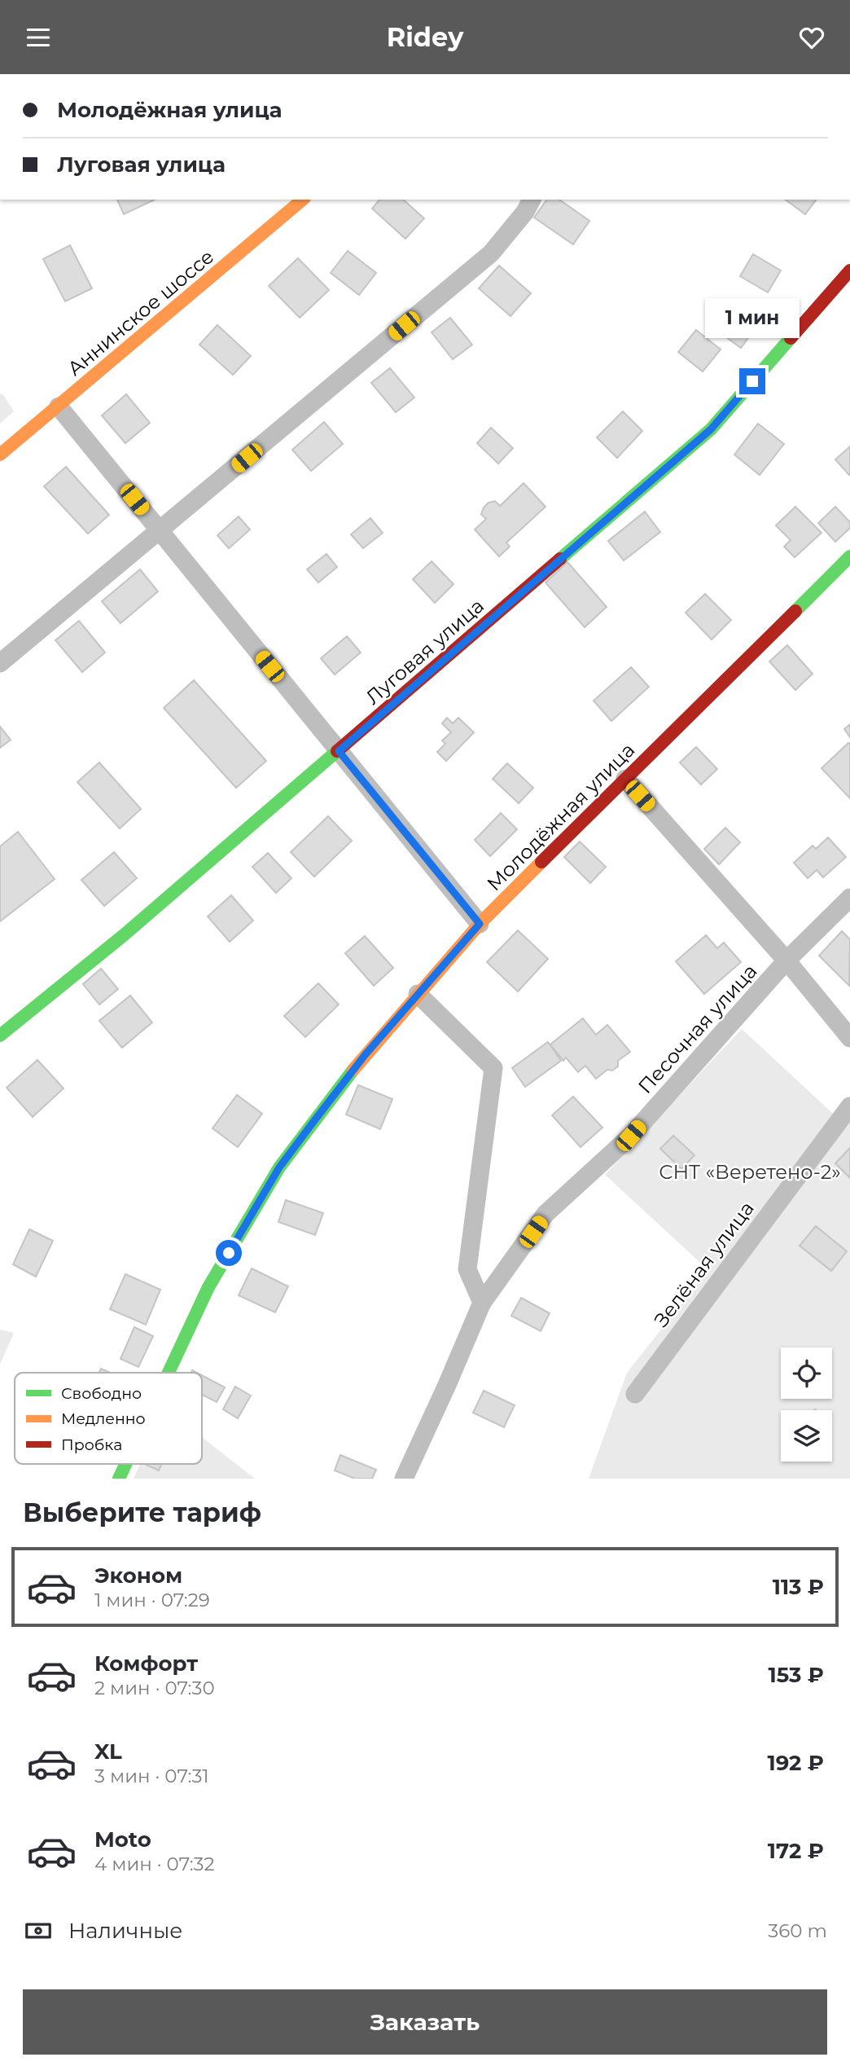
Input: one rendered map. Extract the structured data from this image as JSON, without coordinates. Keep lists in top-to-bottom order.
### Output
{
  "streets": {
    "street": [
      "Аннинское шоссе",
      "Луговая улица",
      "Молодёжная улица",
      "Песочная улица",
      "Зелёная улица"
    ]
  },
  "parks": ["СНТ «Веретено-2»"],
  "legend": ["Свободно", "Медленно", "Пробка"],
  "page": {
    "header": "Ridey",
    "banner": ["Молодёжная улица", "Луговая улица"],
    "bubble": "1 мин",
    "heading": "Выберите тариф",
    "list": [
      {
        "name": "Эконом",
        "note": "1 мин · 07:29",
        "value": "113 ₽"
      },
      {
        "name": "Комфорт",
        "note": "2 мин · 07:30",
        "value": "153 ₽"
      },
      {
        "name": "XL",
        "note": "3 мин · 07:31",
        "value": "192 ₽"
      },
      {
        "name": "Moto",
        "note": "4 мин · 07:32",
        "value": "172 ₽"
      }
    ],
    "pay": ["Наличные", "360 m"],
    "buttons": "Заказать"
  }
}
